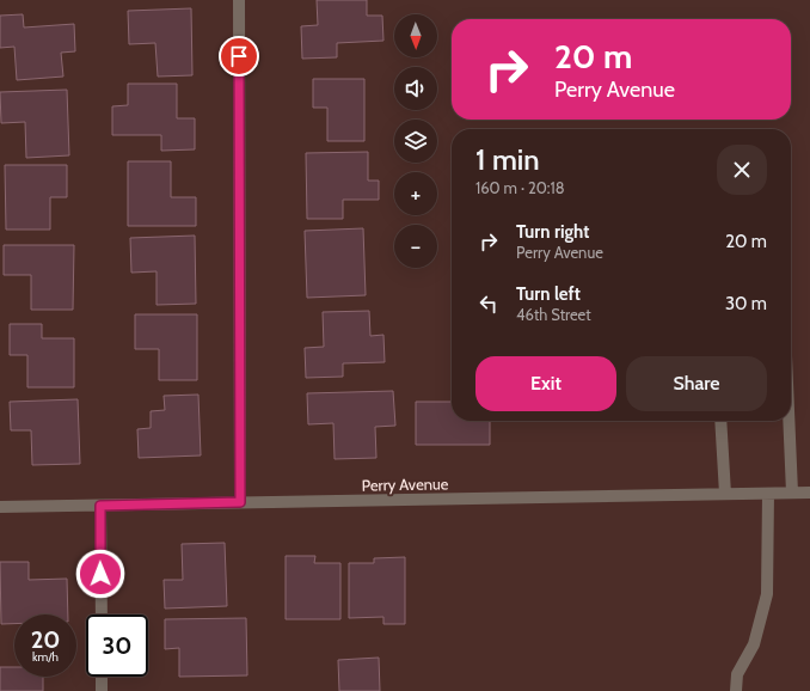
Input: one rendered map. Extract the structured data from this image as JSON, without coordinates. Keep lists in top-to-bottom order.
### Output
{
  "streets": {
    "street": ["Perry Avenue"]
  },
  "north": "bottom",
  "page": {
    "map_buttons": ["+", "−"],
    "turn": ["20 m", "Perry Avenue"],
    "heading": ["1 min", "160 m · 20:18"],
    "list": [
      {
        "name": "Turn right",
        "note": "Perry Avenue",
        "value": "20 m"
      },
      {
        "name": "Turn left",
        "note": "46th Street",
        "value": "30 m"
      }
    ],
    "buttons": ["Exit", "Share"],
    "speed": "20 km/h",
    "limit": "30"
  }
}
